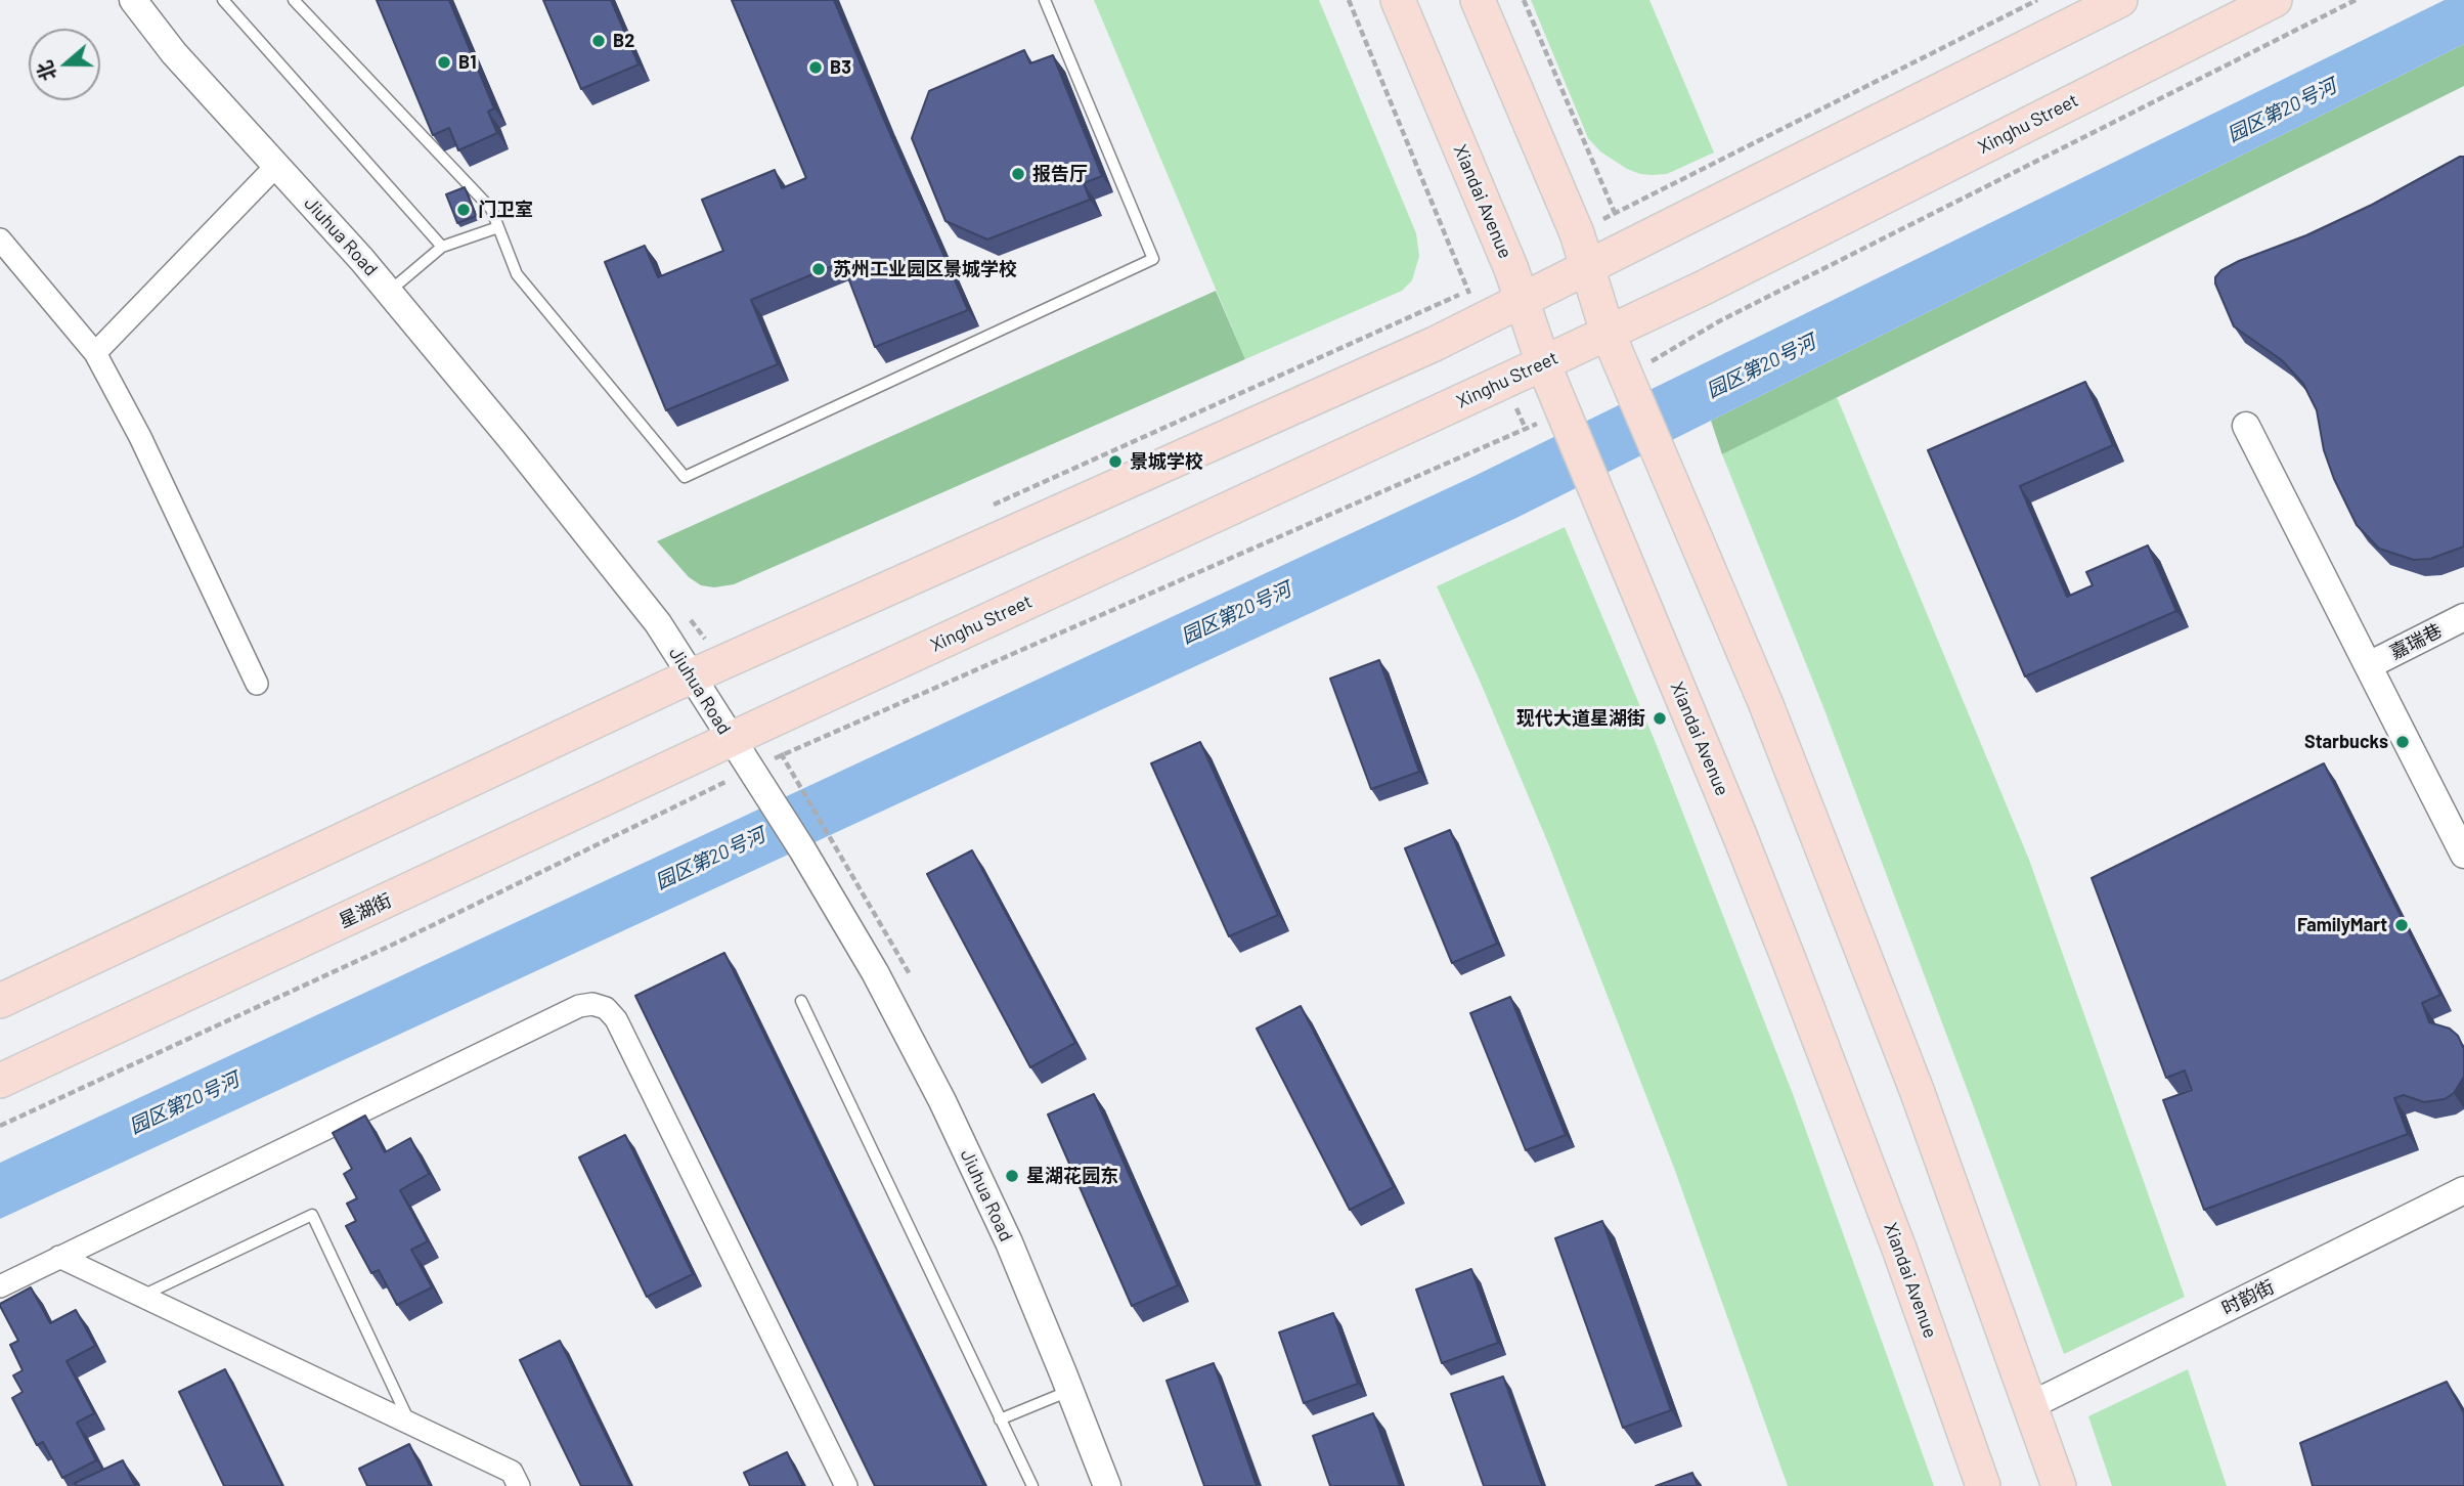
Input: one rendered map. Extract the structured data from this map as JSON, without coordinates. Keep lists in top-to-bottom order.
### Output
{
  "streets": {
    "main road": ["Xinghu Street", "Xiandai Avenue", "星湖街"],
    "street": ["Jiuhua Road", "嘉瑞巷", "时韵街"]
  },
  "crossings": [
    ["Xinghu Street", "Xiandai Avenue"],
    ["Xinghu Street", "Jiuhua Road"],
    ["Xinghu Street", "星湖街"],
    ["Jiuhua Road", "星湖街"]
  ],
  "water": ["园区第20号河"],
  "places": [
    "B2",
    "B1",
    "B3",
    "报告厅",
    "门卫室",
    "苏州工业园区景城学校",
    "景城学校",
    "现代大道星湖街",
    "Starbucks",
    "FamilyMart",
    "星湖花园东"
  ],
  "north": "left"
}
